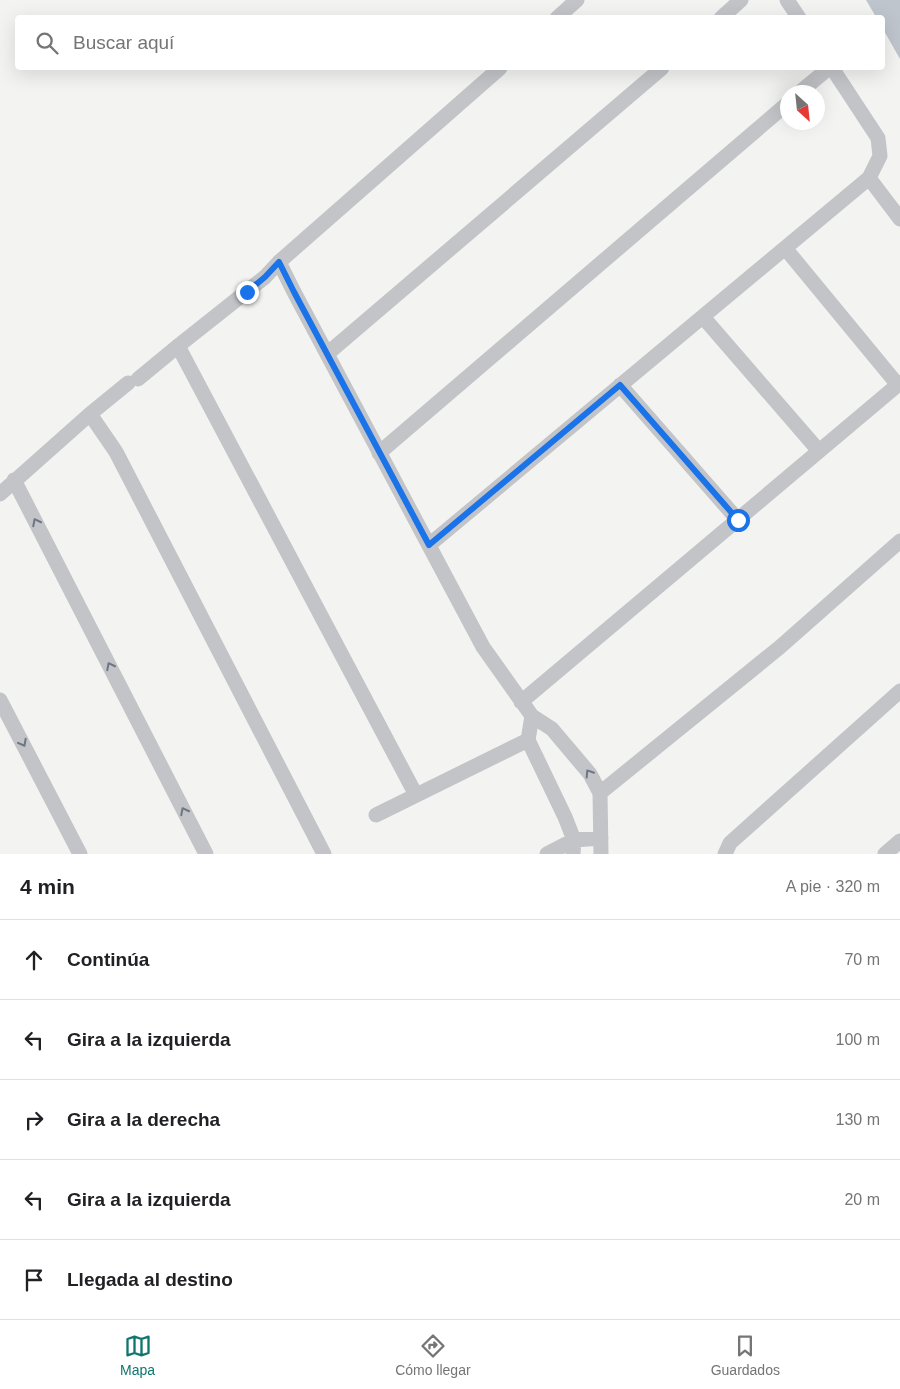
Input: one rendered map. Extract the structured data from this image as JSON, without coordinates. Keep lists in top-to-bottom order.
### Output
{
  "north": "bottom right",
  "page": {
    "search": "Buscar aquí",
    "heading": ["4 min", "A pie · 320 m"],
    "list": [
      ["Continúa", "70 m"],
      ["Gira a la izquierda", "100 m"],
      ["Gira a la derecha", "130 m"],
      ["Gira a la izquierda", "20 m"],
      "Llegada al destino"
    ],
    "nav": ["Mapa", "Cómo llegar", "Guardados"]
  }
}
